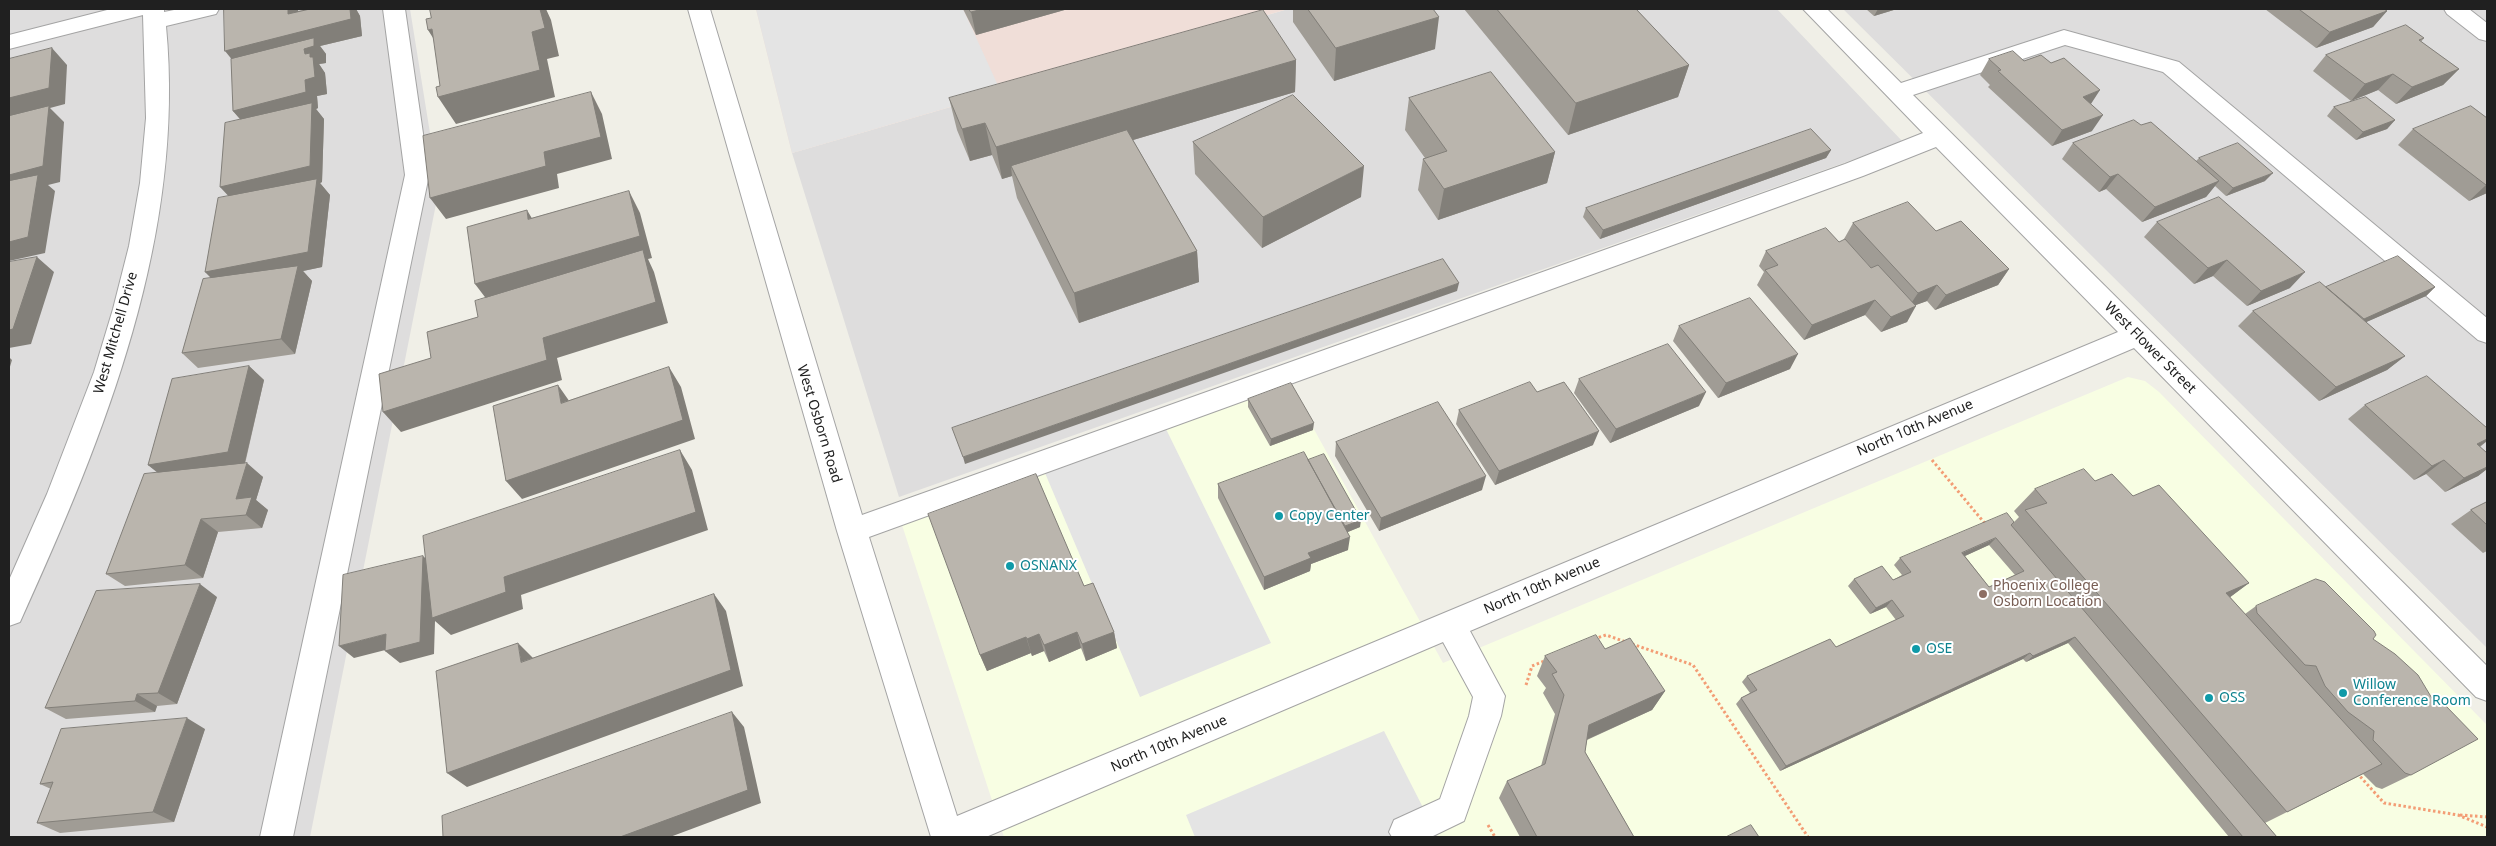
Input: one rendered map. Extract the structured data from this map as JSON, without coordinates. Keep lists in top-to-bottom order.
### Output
{
  "streets": {
    "street": [
      "West Mitchell Drive",
      "West Flower Street",
      "West Osborn Road",
      "North 10th Avenue"
    ]
  },
  "crossings": [
    ["West Flower Street", "North 10th Avenue"],
    ["West Osborn Road", "North 10th Avenue"]
  ],
  "places": [
    "Copy Center",
    "OSNANX",
    "Phoenix College Osborn Location",
    "OSE",
    "Willow Conference Room",
    "OSS"
  ]
}
